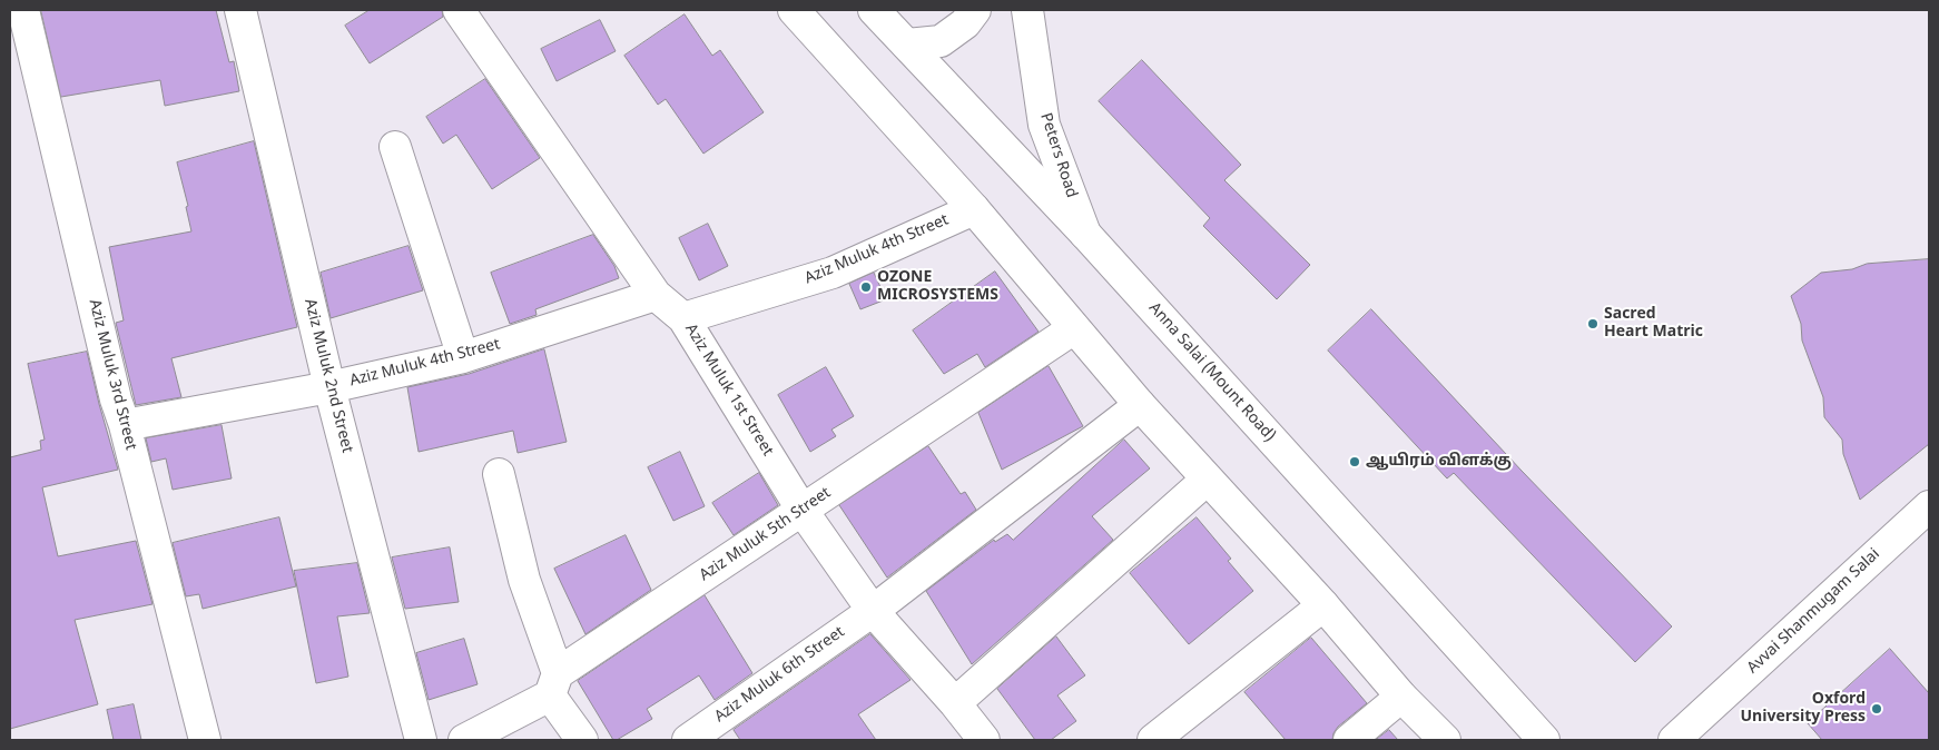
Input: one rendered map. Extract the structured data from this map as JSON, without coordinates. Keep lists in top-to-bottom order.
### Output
{
  "streets": {
    "street": [
      "Peters Road",
      "Aziz Muluk 4th Street",
      "Anna Salai (Mount Road)",
      "Aziz Muluk 3rd Street",
      "Aziz Muluk 2nd Street",
      "Aziz Muluk 1st Street",
      "Aziz Muluk 5th Street",
      "Avvai Shanmugam Salai",
      "Aziz Muluk 6th Street"
    ]
  },
  "crossings": [
    ["Peters Road", "Anna Salai (Mount Road)"],
    ["Aziz Muluk 4th Street", "Aziz Muluk 3rd Street"],
    ["Aziz Muluk 4th Street", "Aziz Muluk 2nd Street"],
    ["Aziz Muluk 4th Street", "Aziz Muluk 1st Street"],
    ["Aziz Muluk 1st Street", "Aziz Muluk 5th Street"],
    ["Aziz Muluk 1st Street", "Aziz Muluk 6th Street"]
  ],
  "places": [
    "OZONE MICROSYSTEMS",
    "Sacred Heart Matric",
    "ஆயிரம் விளக்கு",
    "Oxford University Press"
  ]
}
